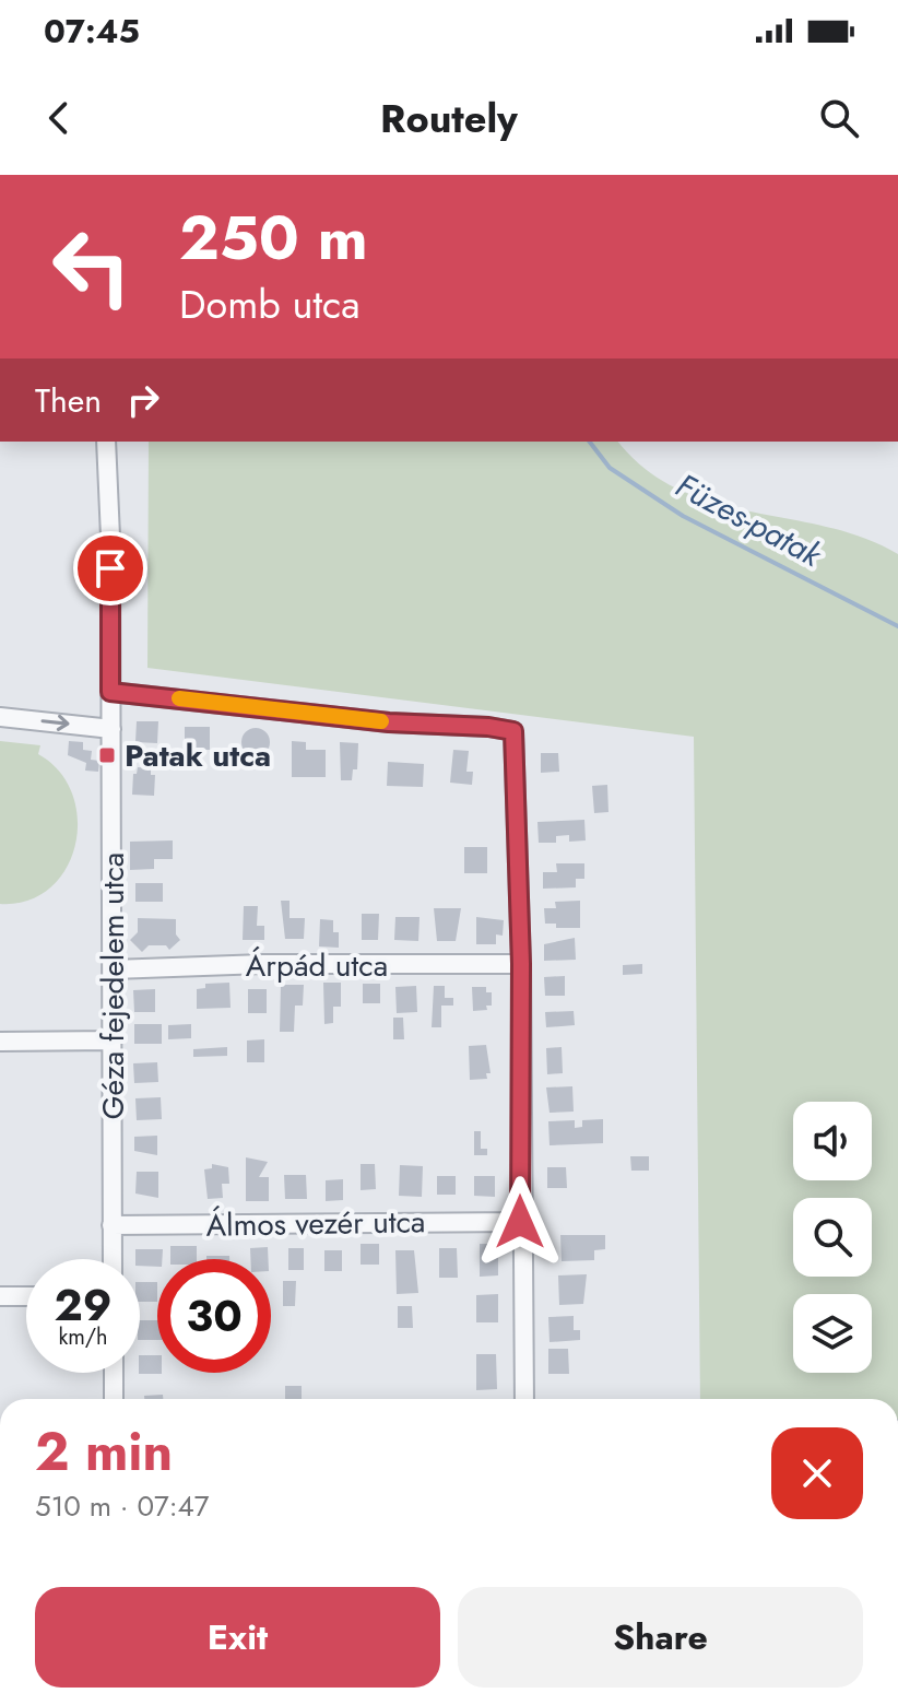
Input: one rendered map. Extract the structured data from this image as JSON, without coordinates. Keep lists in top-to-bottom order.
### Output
{
  "streets": {
    "street": ["Árpád utca", "Géza fejedelem utca", "Álmos vezér utca"]
  },
  "crossings": [
    ["Árpád utca", "Géza fejedelem utca"],
    ["Géza fejedelem utca", "Álmos vezér utca"]
  ],
  "water": ["Füzes-patak"],
  "places": {
    "transit": ["Patak utca"]
  },
  "page": {
    "status": "07:45",
    "header": "Routely",
    "turn": ["250 m", "Domb utca"],
    "then": "Then",
    "speed": "29 km/h",
    "limit": "30",
    "heading": ["2 min", "510 m · 07:47"],
    "buttons": ["Exit", "Share"]
  }
}
